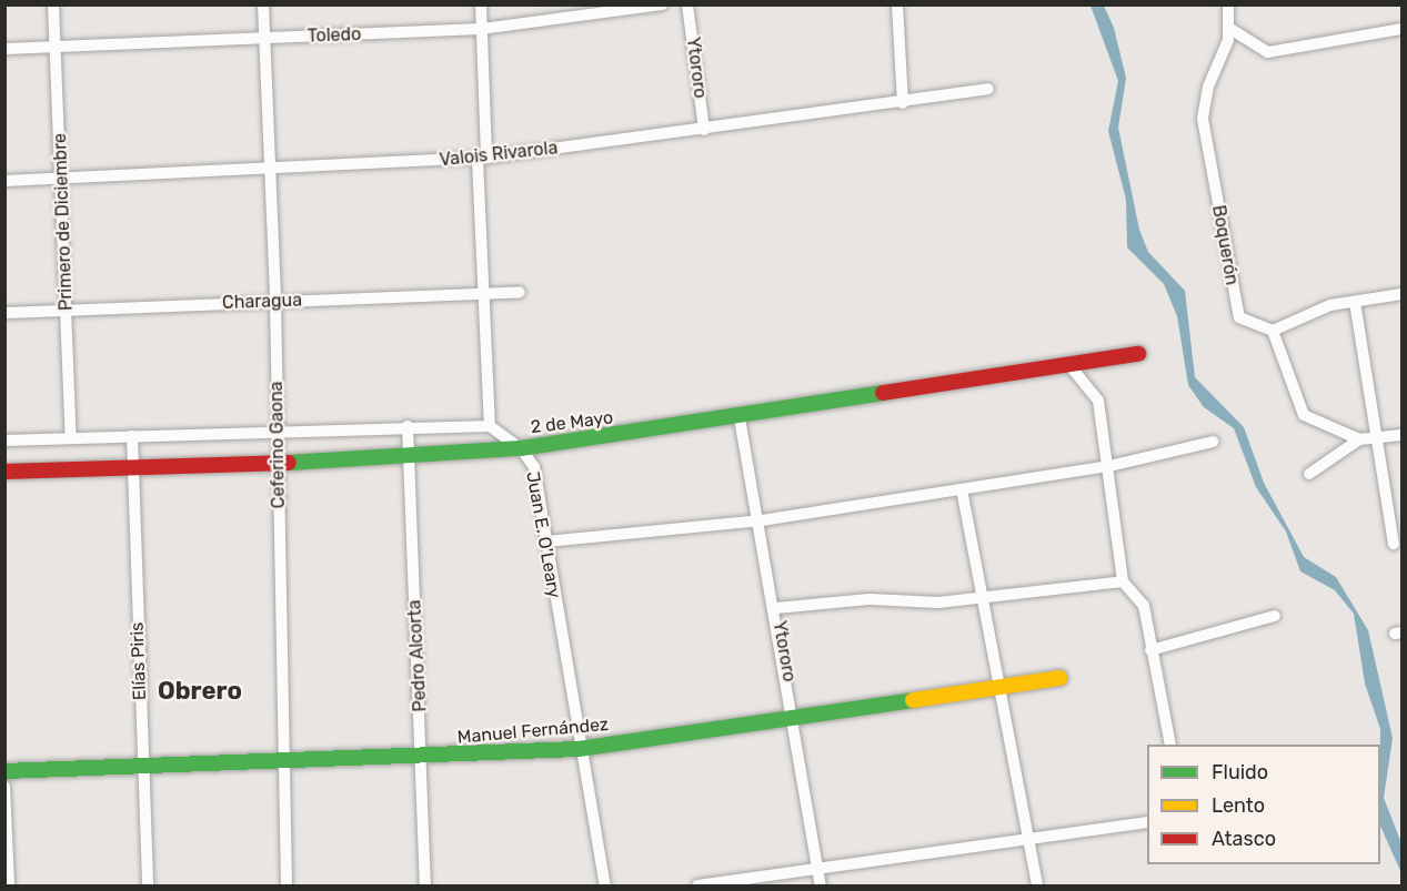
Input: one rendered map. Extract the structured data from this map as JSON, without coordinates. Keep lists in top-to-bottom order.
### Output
{
  "streets": {
    "street": [
      "Toledo",
      "Ytororo",
      "Valois Rivarola",
      "Primero de Diciembre",
      "Boquerón",
      "Charagua",
      "2 de Mayo",
      "Ceferino Gaona",
      "Juan E. O'Leary",
      "Pedro Alcorta",
      "Elías Piris",
      "Manuel Fernández"
    ]
  },
  "crossings": [
    ["Toledo", "Primero de Diciembre"],
    ["Toledo", "Ceferino Gaona"],
    ["Ytororo", "Valois Rivarola"],
    ["Ytororo", "2 de Mayo"],
    ["Ytororo", "Manuel Fernández"],
    ["Valois Rivarola", "Primero de Diciembre"],
    ["Valois Rivarola", "Ceferino Gaona"],
    ["Primero de Diciembre", "Charagua"],
    ["Charagua", "Ceferino Gaona"],
    ["2 de Mayo", "Ceferino Gaona"],
    ["2 de Mayo", "Juan E. O'Leary"],
    ["2 de Mayo", "Pedro Alcorta"],
    ["2 de Mayo", "Elías Piris"],
    ["Ceferino Gaona", "Manuel Fernández"],
    ["Juan E. O'Leary", "Manuel Fernández"],
    ["Pedro Alcorta", "Manuel Fernández"],
    ["Elías Piris", "Manuel Fernández"]
  ],
  "districts": ["Obrero"],
  "legend": ["Fluido", "Lento", "Atasco"]
}
